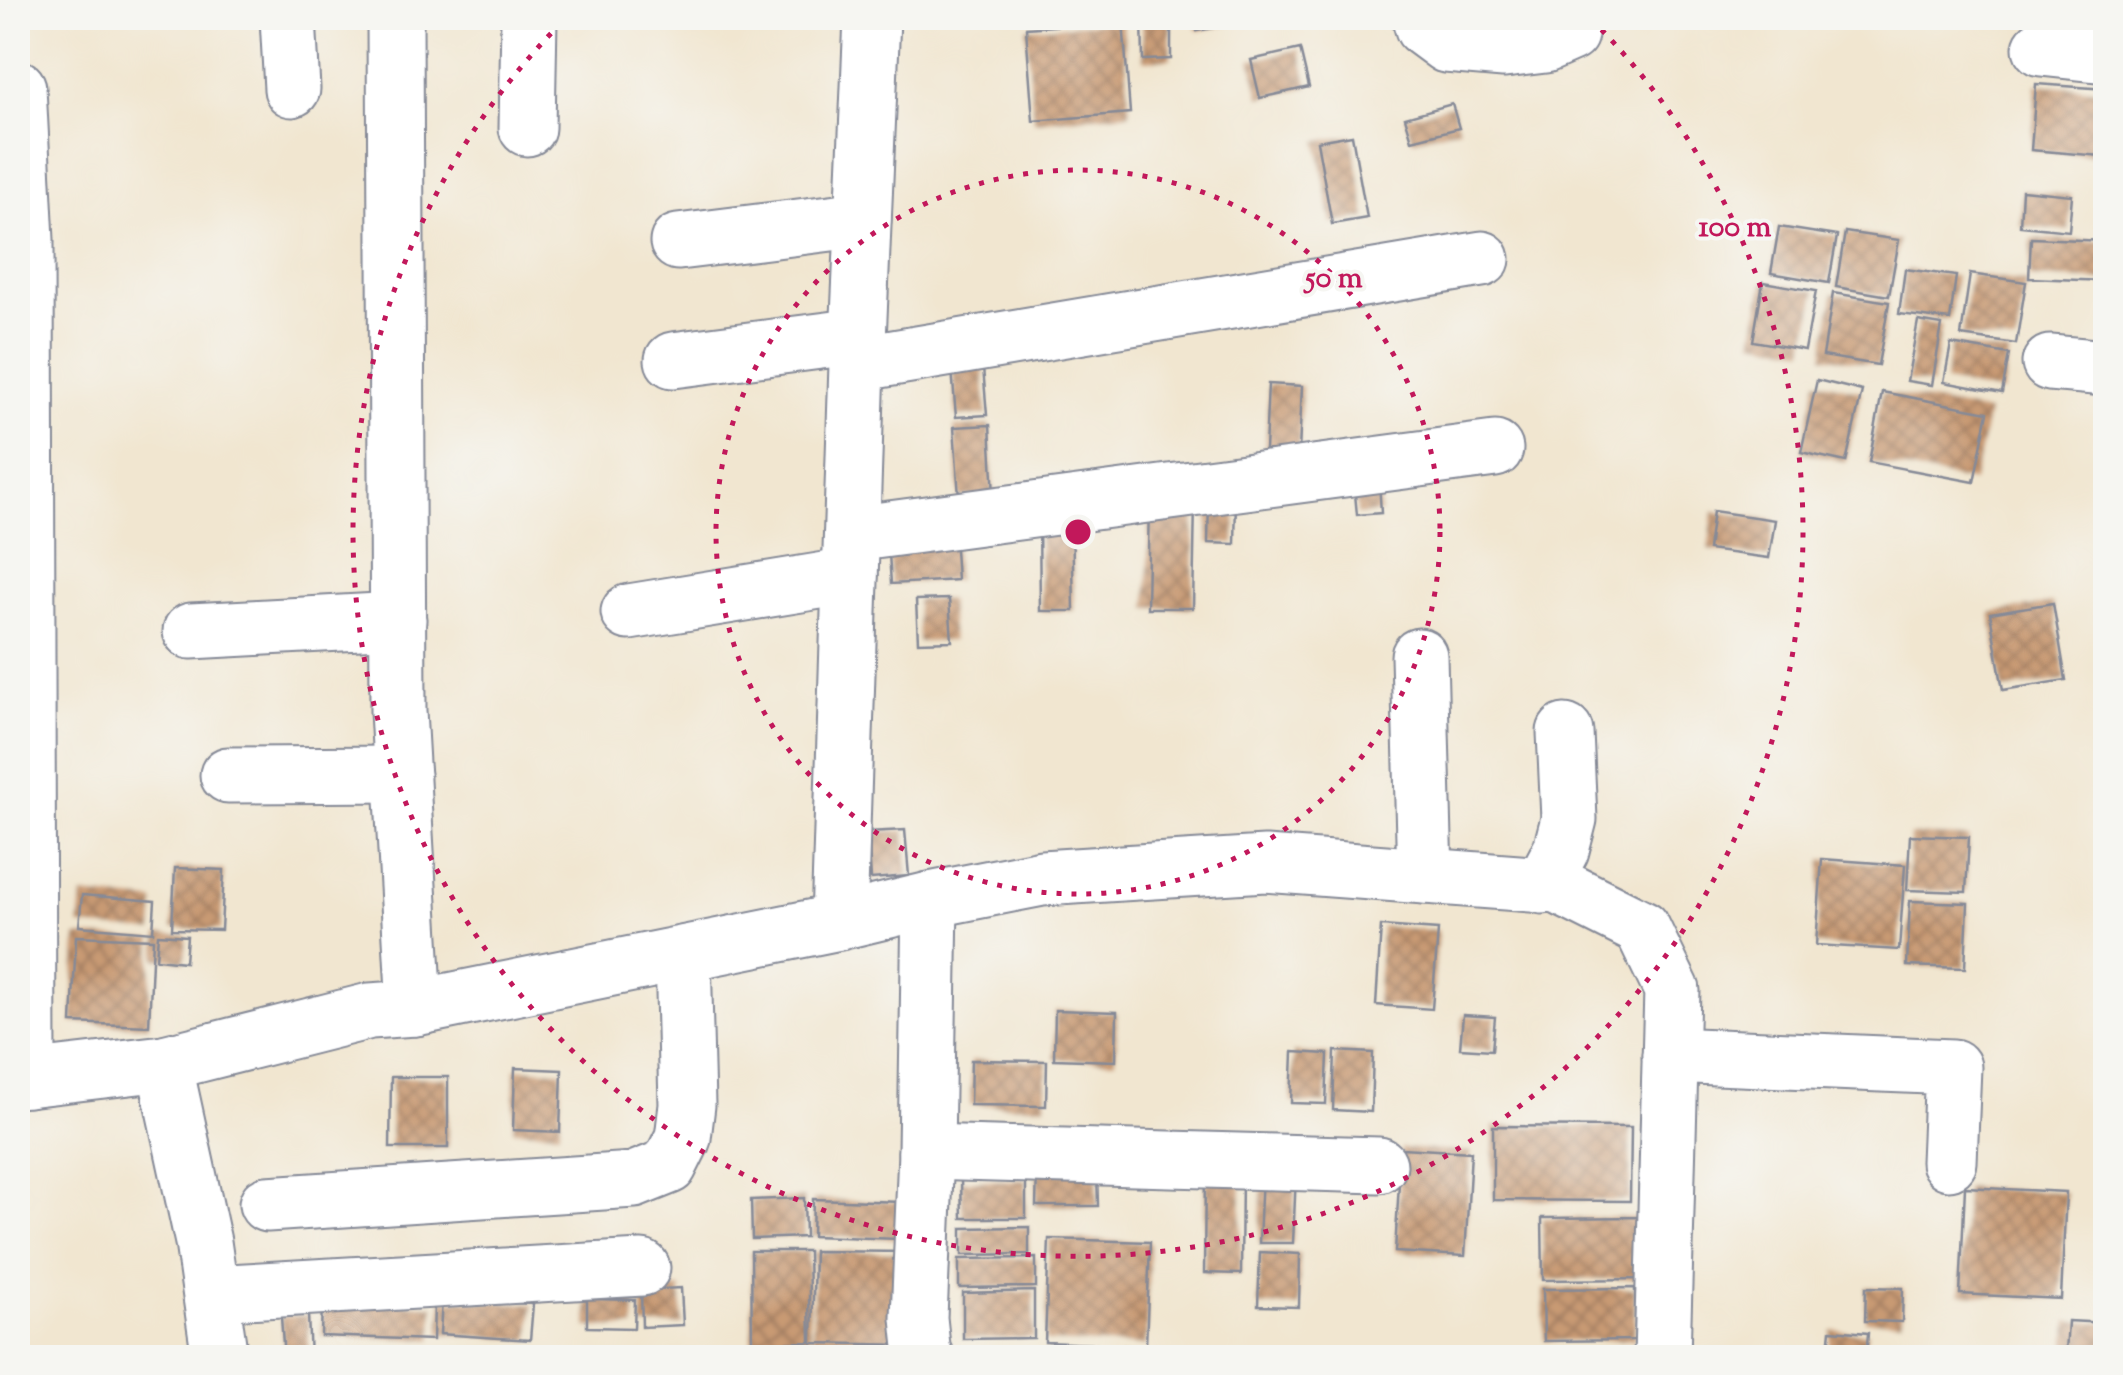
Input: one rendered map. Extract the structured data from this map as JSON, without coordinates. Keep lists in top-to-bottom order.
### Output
{
  "rings": ["100 m", "50 m"]
}
